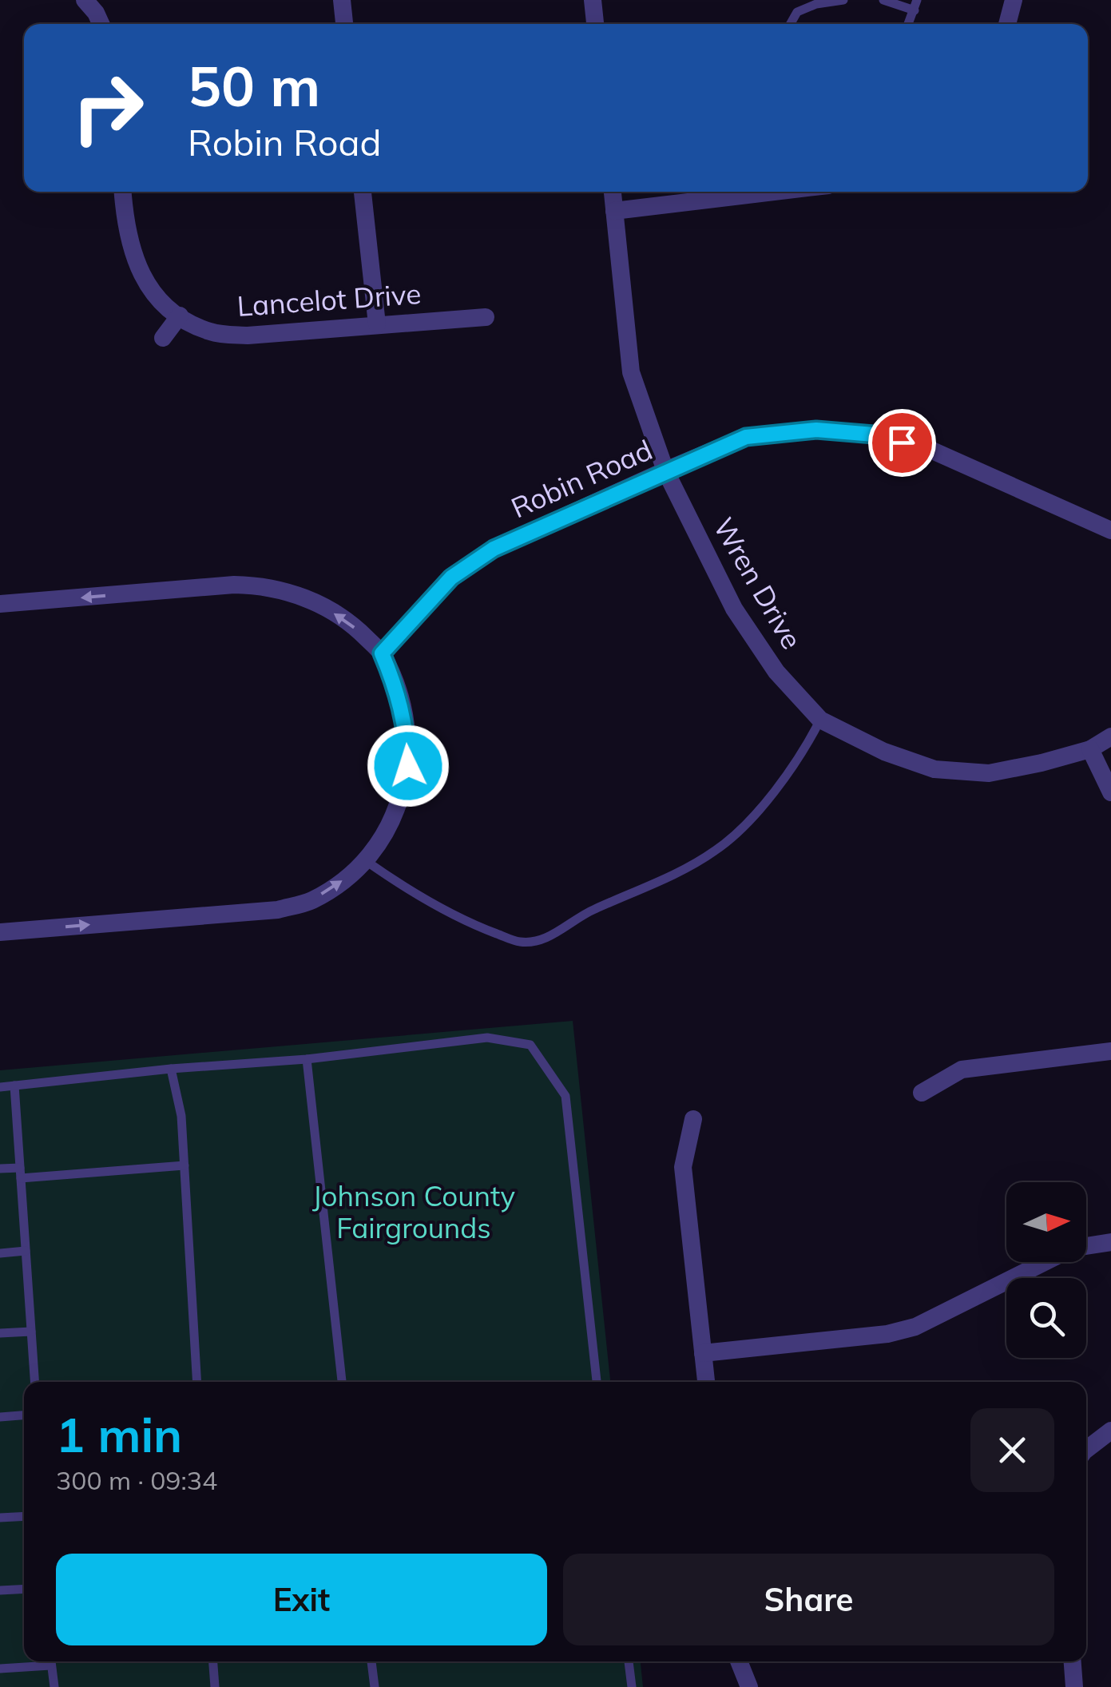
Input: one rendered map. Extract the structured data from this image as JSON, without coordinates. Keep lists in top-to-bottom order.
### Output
{
  "streets": {
    "street": ["Lancelot Drive", "Robin Road", "Wren Drive"]
  },
  "crossings": [
    ["Robin Road", "Wren Drive"]
  ],
  "parks": ["Johnson County Fairgrounds"],
  "north": "right",
  "page": {
    "turn": ["50 m", "Robin Road"],
    "heading": ["1 min", "300 m · 09:34"],
    "buttons": ["Exit", "Share"]
  }
}
